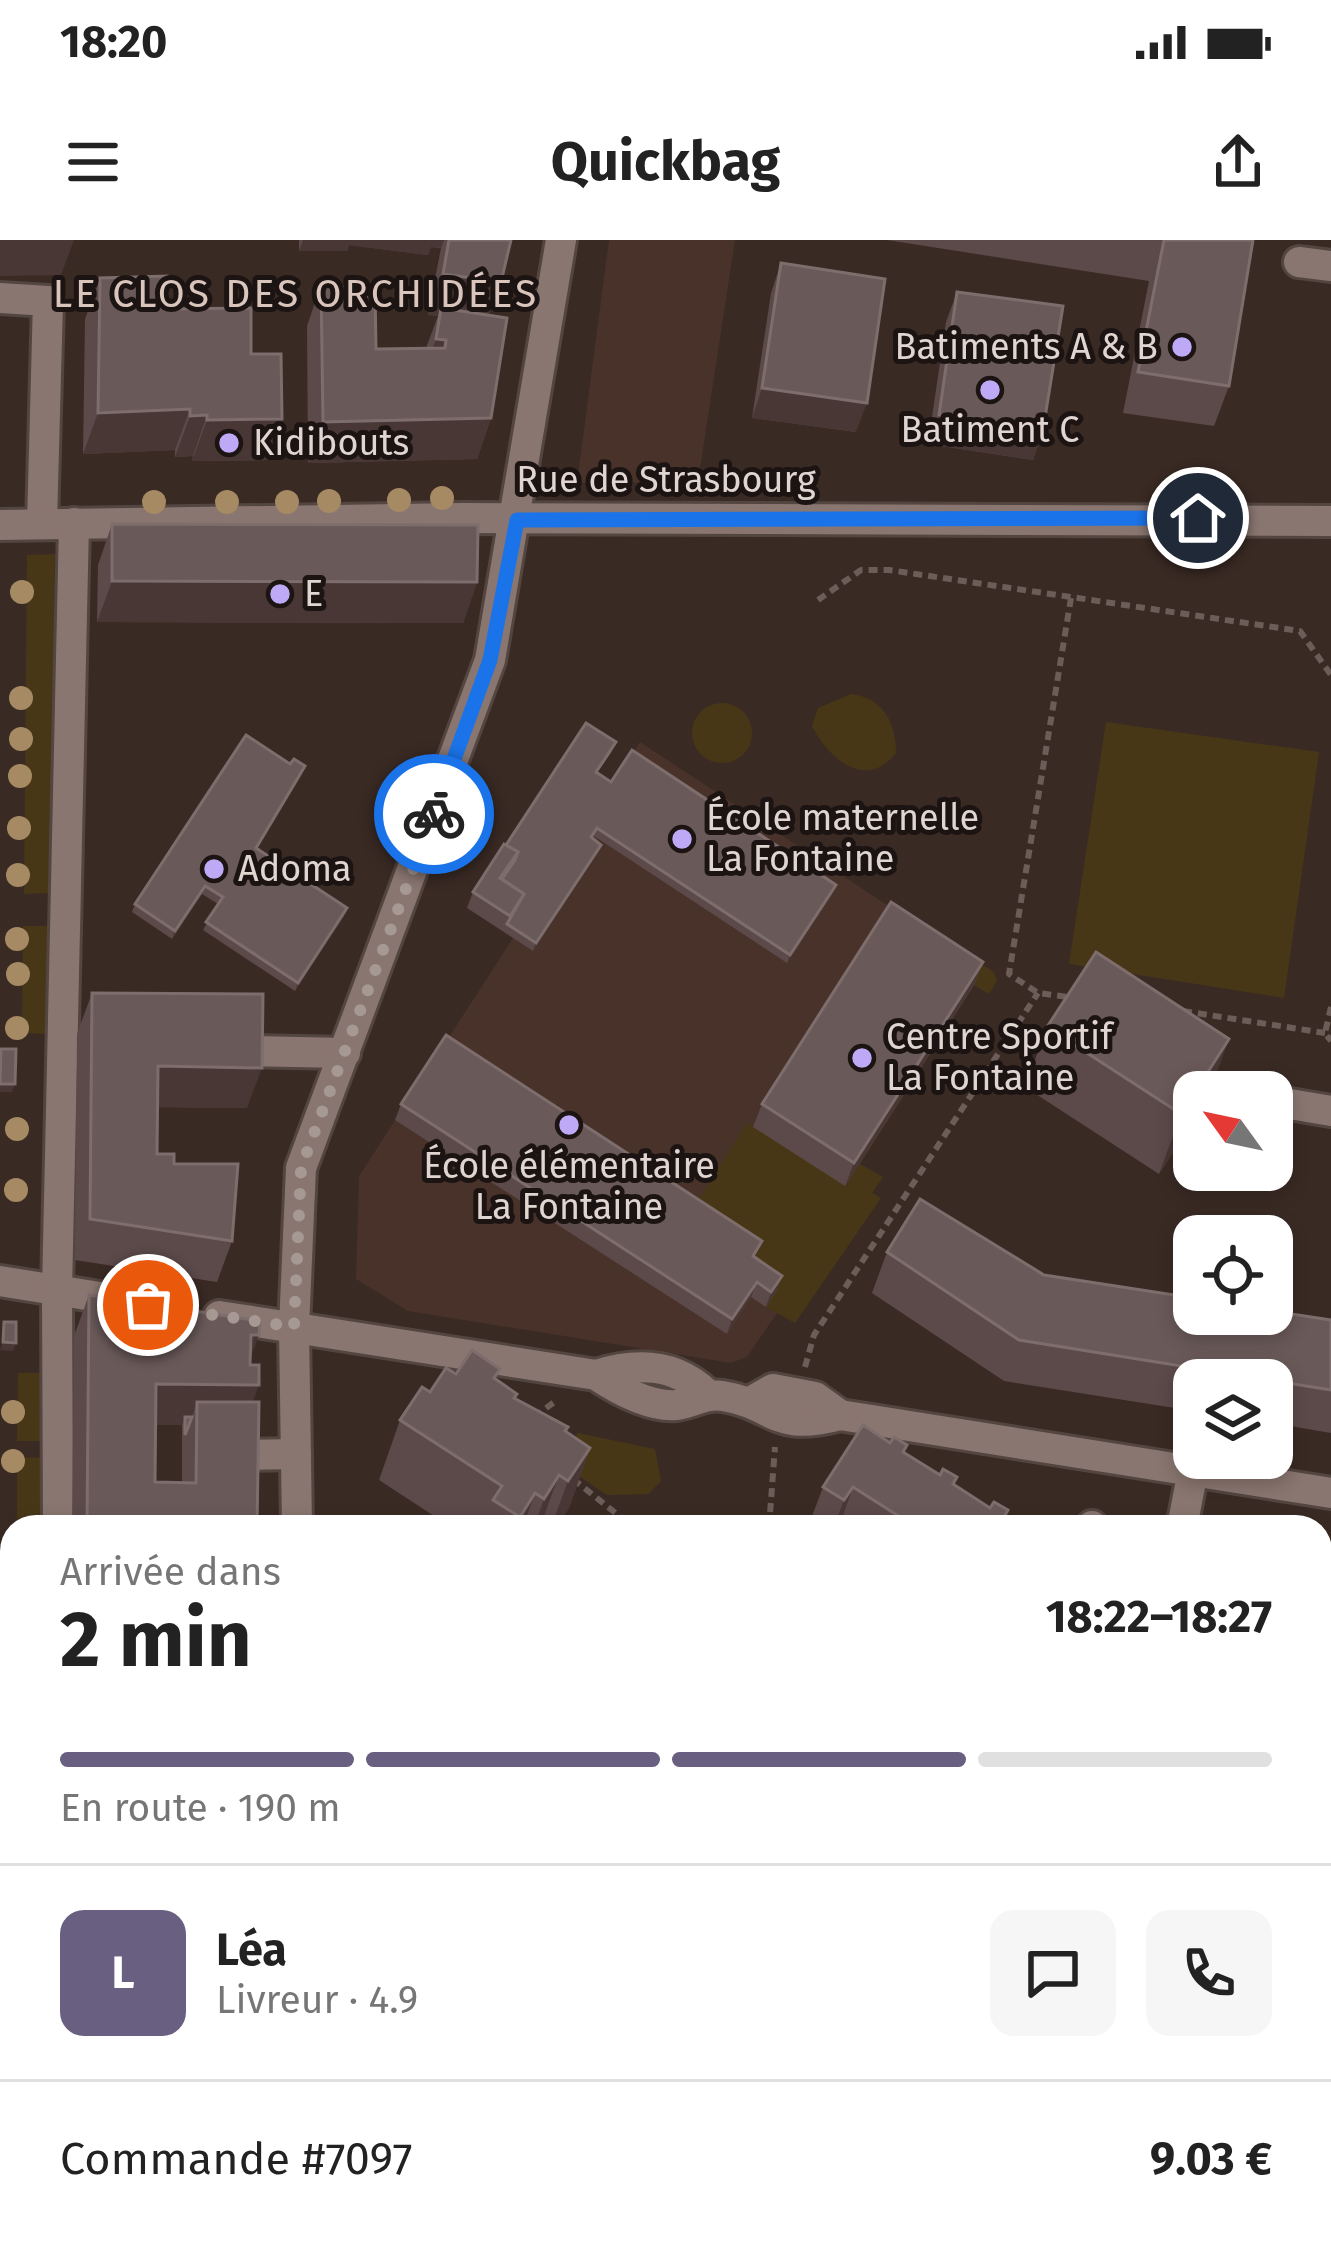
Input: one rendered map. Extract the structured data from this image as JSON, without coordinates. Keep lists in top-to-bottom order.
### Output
{
  "streets": {
    "street": ["Rue de Strasbourg"]
  },
  "districts": ["LE CLOS DES ORCHIDÉES"],
  "places": [
    "Batiments A & B",
    "Batiment C",
    "Kidibouts",
    "E",
    "École maternelle La Fontaine",
    "Adoma",
    "Centre Sportif La Fontaine",
    "École élémentaire La Fontaine"
  ],
  "north": "top left",
  "page": {
    "status": "18:20",
    "header": "Quickbag",
    "heading": ["2 min", "Arrivée dans", "18:22–18:27"],
    "panel": [
      "Léa",
      "Livreur · 4.9",
      "Commande #7097",
      "9.03 €"
    ],
    "bar": "En route · 190 m",
    "round": "L"
  }
}
